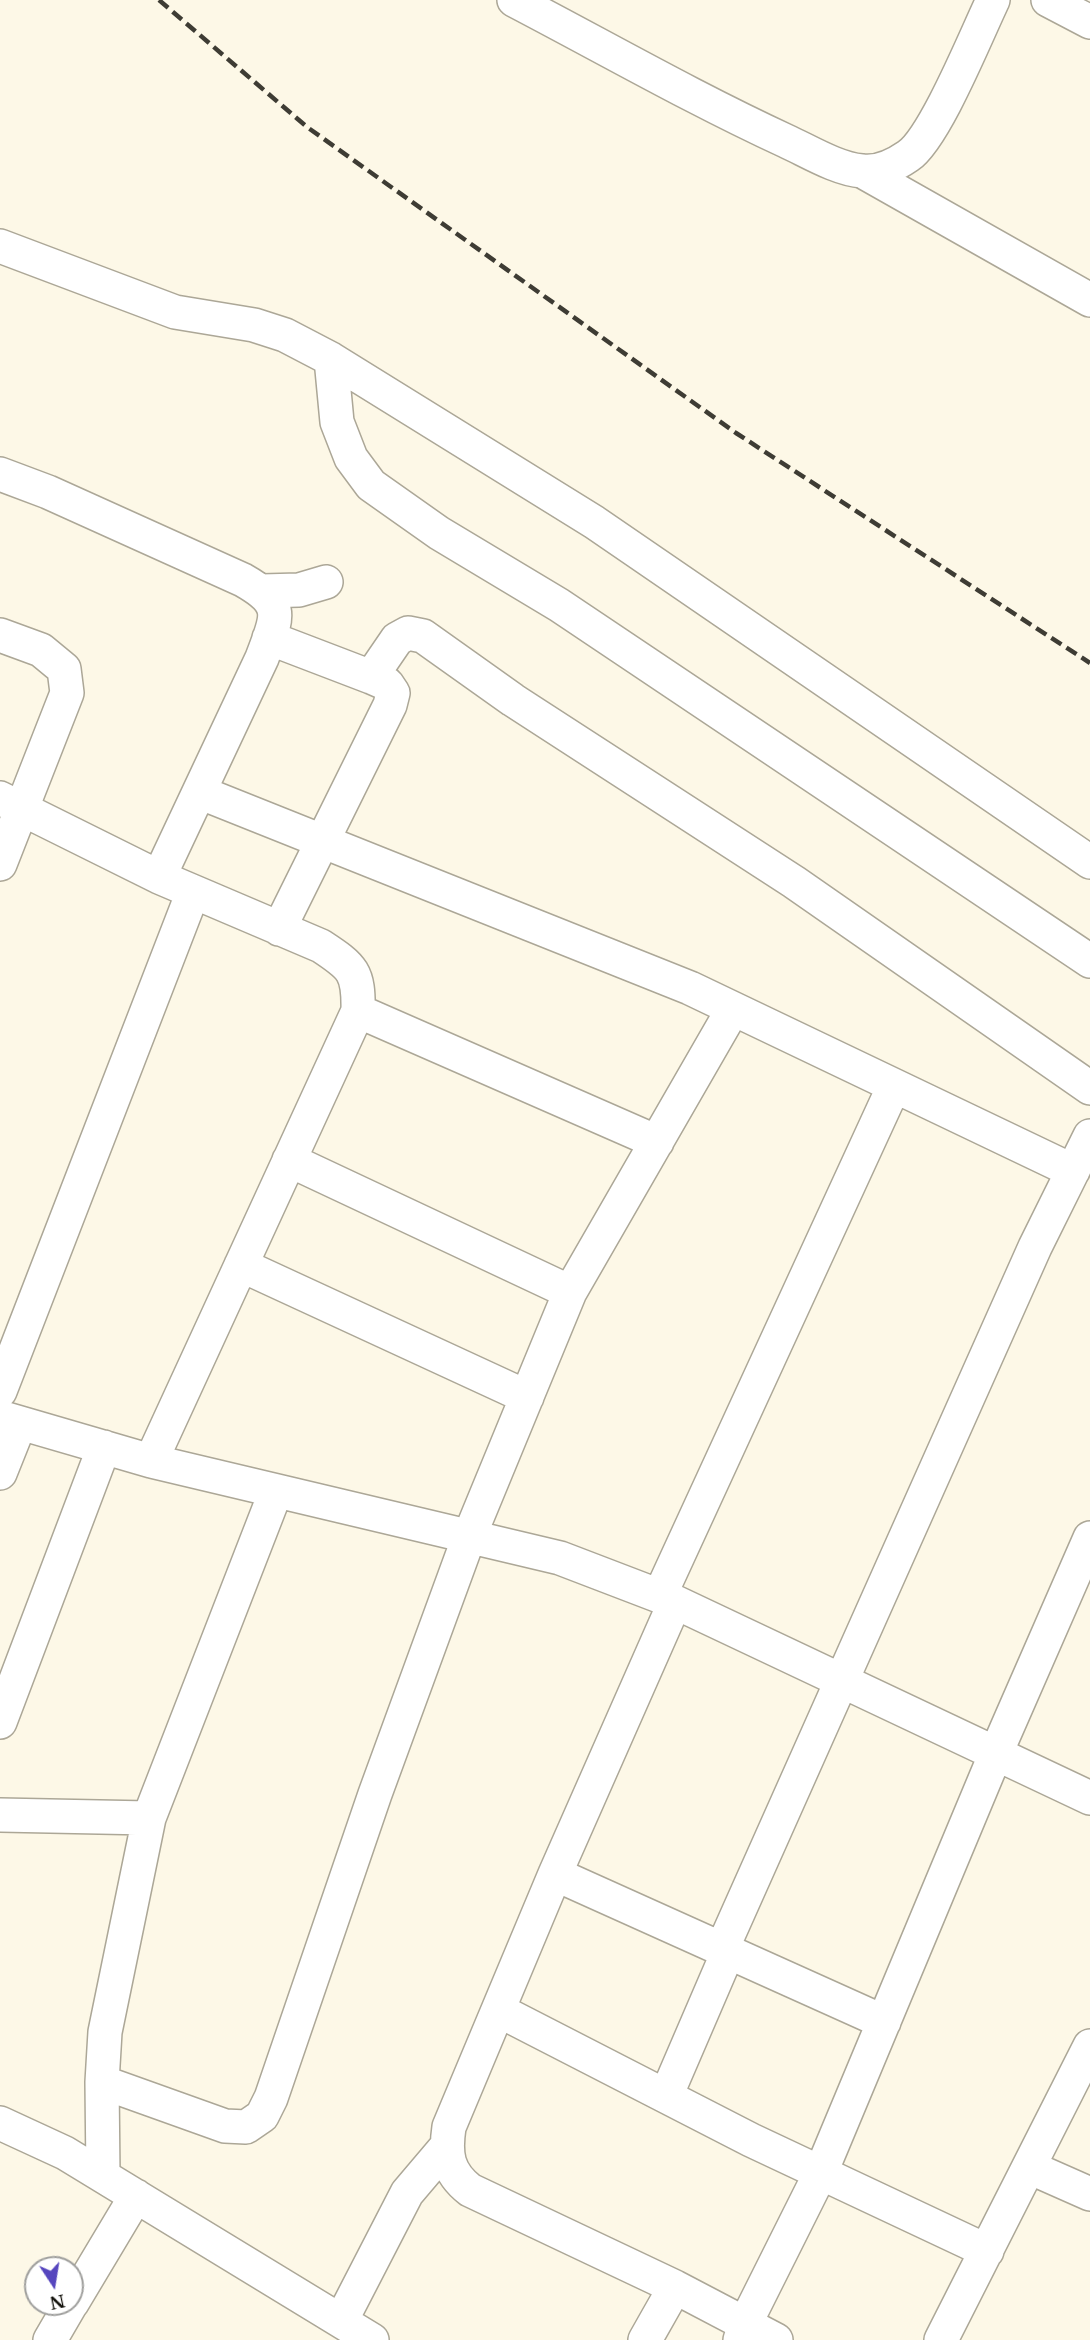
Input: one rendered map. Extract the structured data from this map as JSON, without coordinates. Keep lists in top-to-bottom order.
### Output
{
  "north": "bottom"
}
